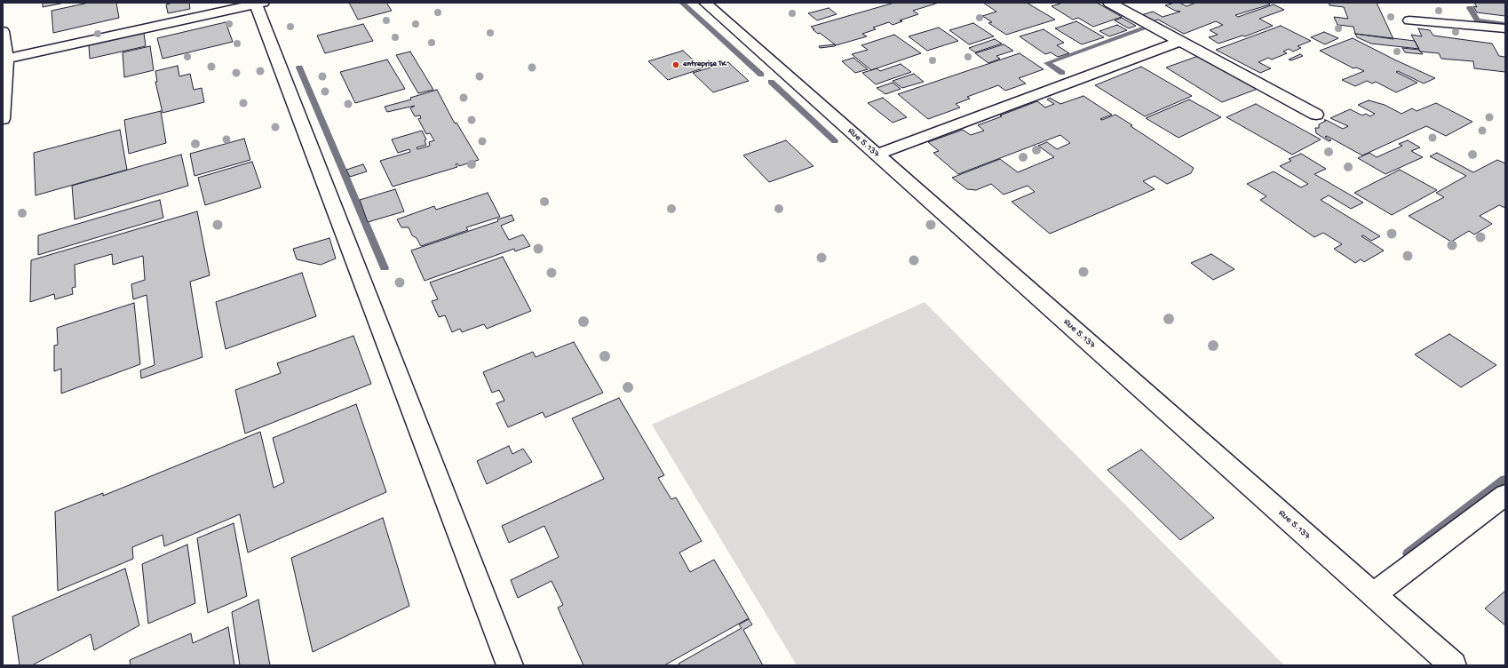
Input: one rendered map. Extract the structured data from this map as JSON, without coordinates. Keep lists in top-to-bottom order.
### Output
{
  "streets": {
    "street": ["Rue 5.137"]
  },
  "places": ["entreprise TK"]
}
